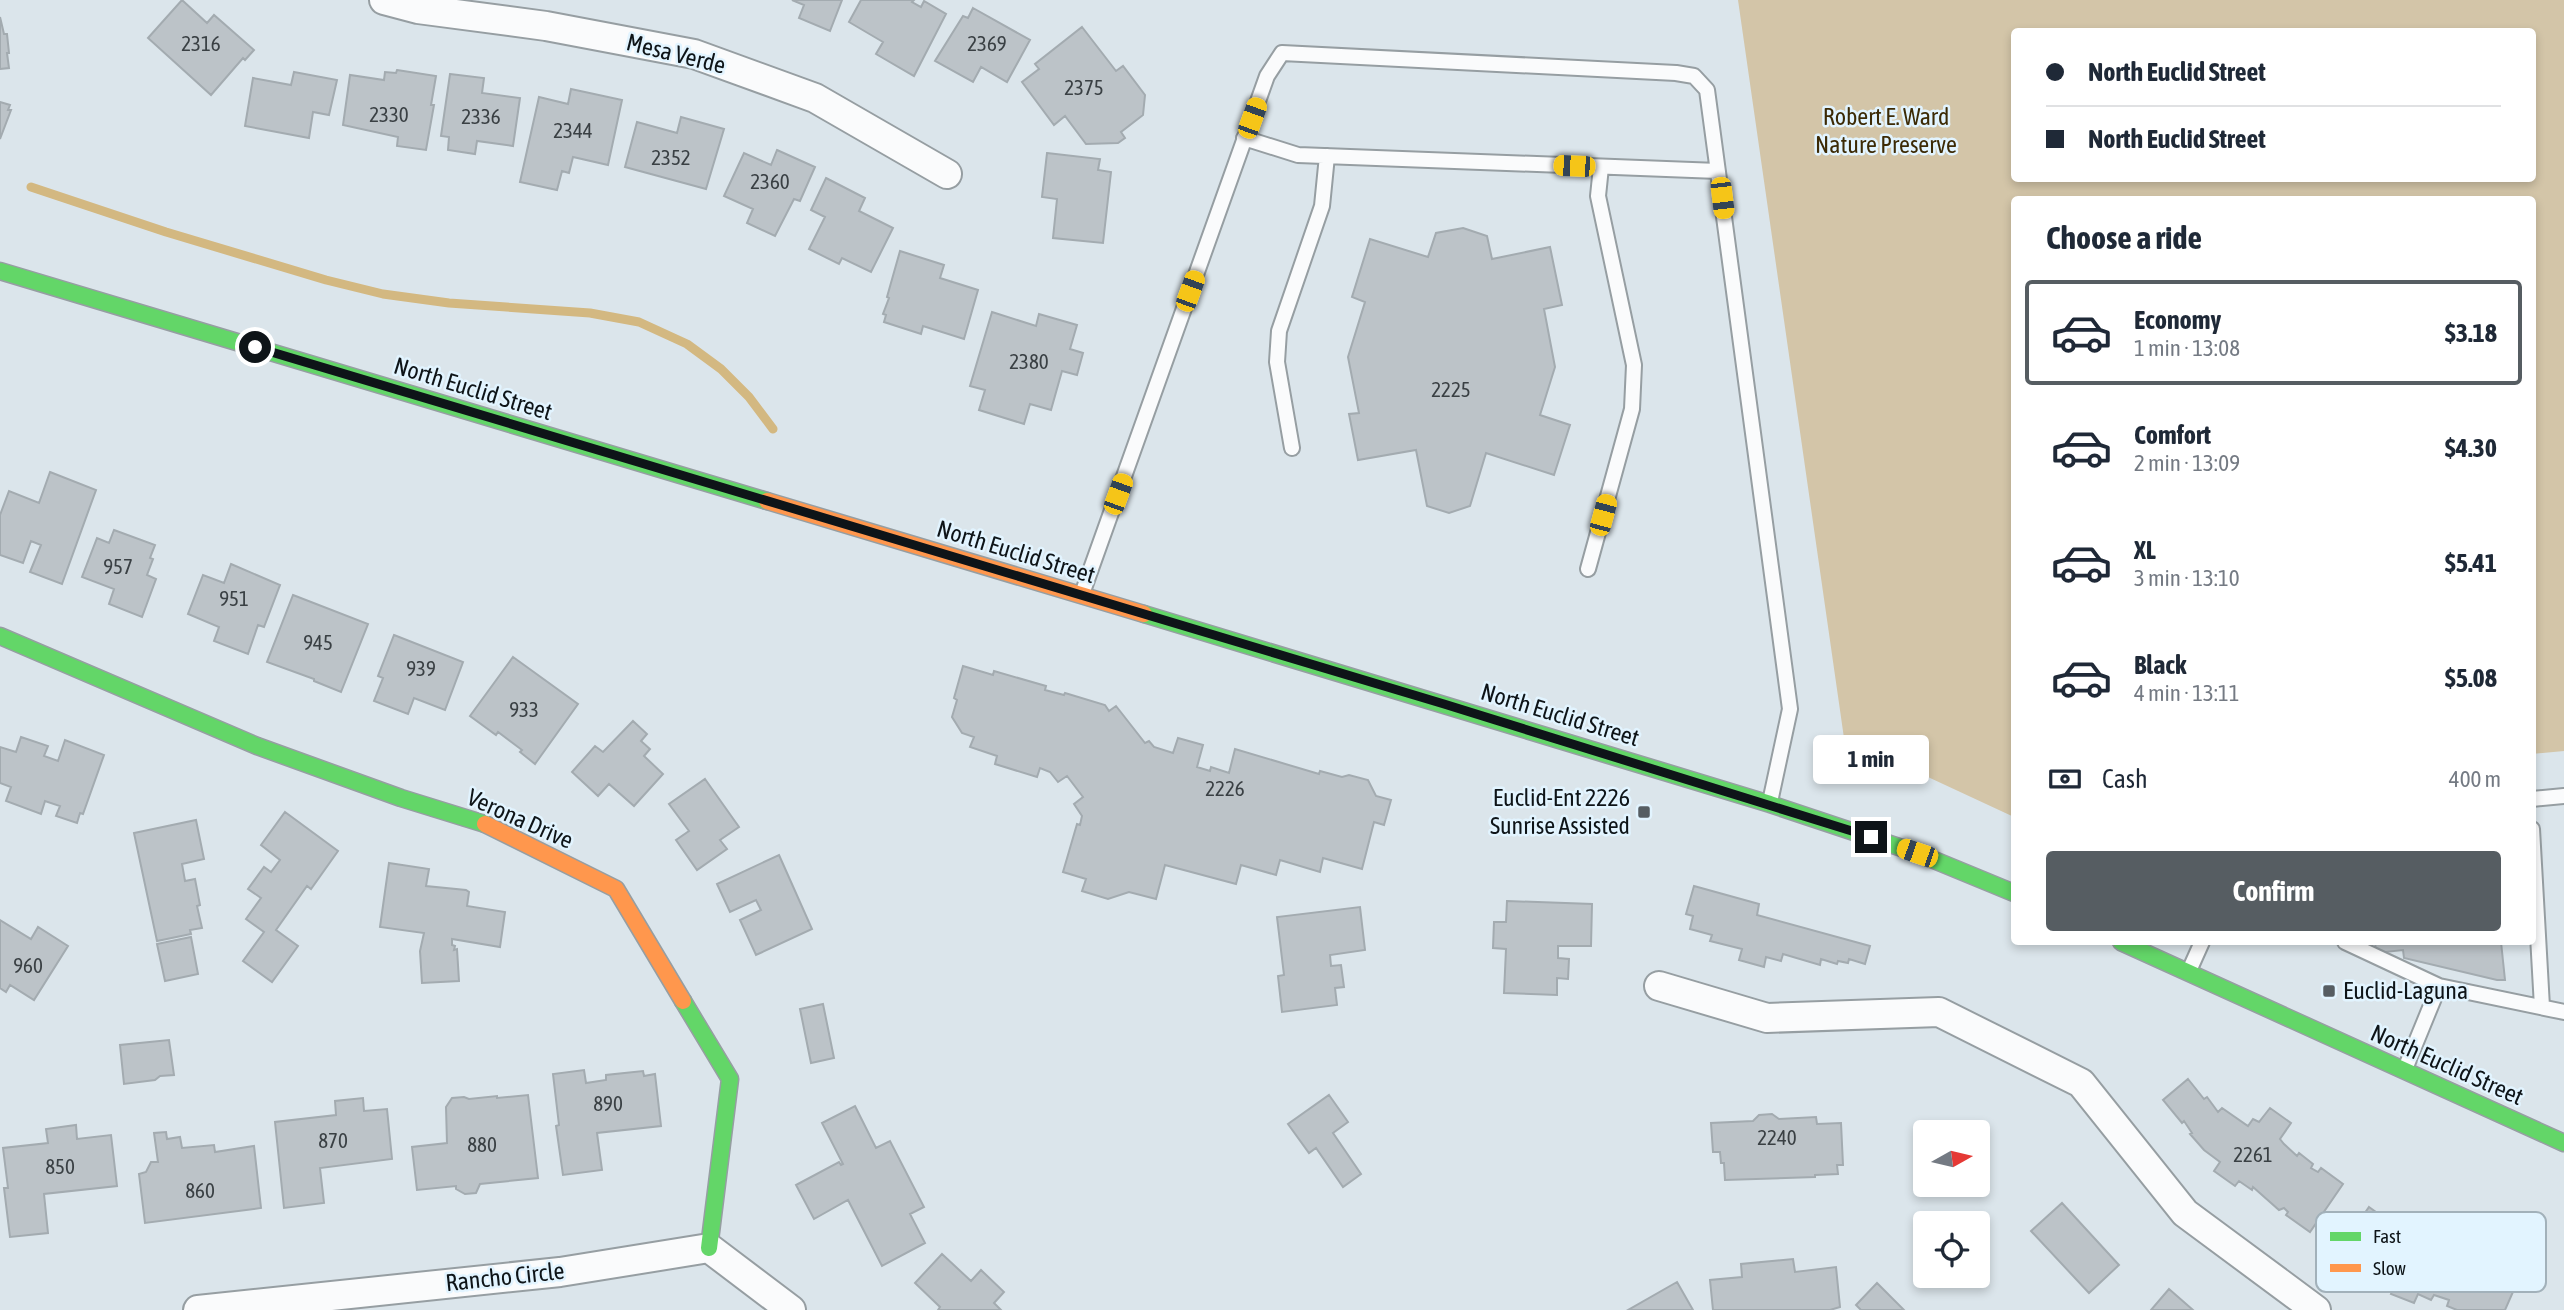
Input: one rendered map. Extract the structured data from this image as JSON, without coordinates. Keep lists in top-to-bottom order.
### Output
{
  "streets": {
    "main road": ["North Euclid Street", "Verona Drive"],
    "street": ["Mesa Verde", "Rancho Circle"]
  },
  "crossings": [
    ["Verona Drive", "Rancho Circle"]
  ],
  "parks": ["Robert E. Ward Nature Preserve"],
  "places": {
    "transit": ["Euclid-Ent 2226 Sunrise Assisted", "Euclid-Laguna"]
  },
  "house_numbers": [
    "2316",
    "2369",
    "2375",
    "2330",
    "2336",
    "2344",
    "2352",
    "2360",
    "2380",
    "2225",
    "957",
    "951",
    "945",
    "939",
    "933",
    "2226",
    "960",
    "890",
    "2240",
    "870",
    "880",
    "2261",
    "850",
    "860"
  ],
  "legend": ["Fast", "Slow"],
  "north": "right",
  "page": {
    "banner": ["North Euclid Street", "North Euclid Street"],
    "heading": "Choose a ride",
    "list": [
      {
        "name": "Economy",
        "note": "1 min · 13:08",
        "value": "$3.18"
      },
      {
        "name": "Comfort",
        "note": "2 min · 13:09",
        "value": "$4.30"
      },
      {
        "name": "XL",
        "note": "3 min · 13:10",
        "value": "$5.41"
      },
      {
        "name": "Black",
        "note": "4 min · 13:11",
        "value": "$5.08"
      }
    ],
    "bubble": "1 min",
    "pay": ["Cash", "400 m"],
    "buttons": "Confirm"
  }
}
